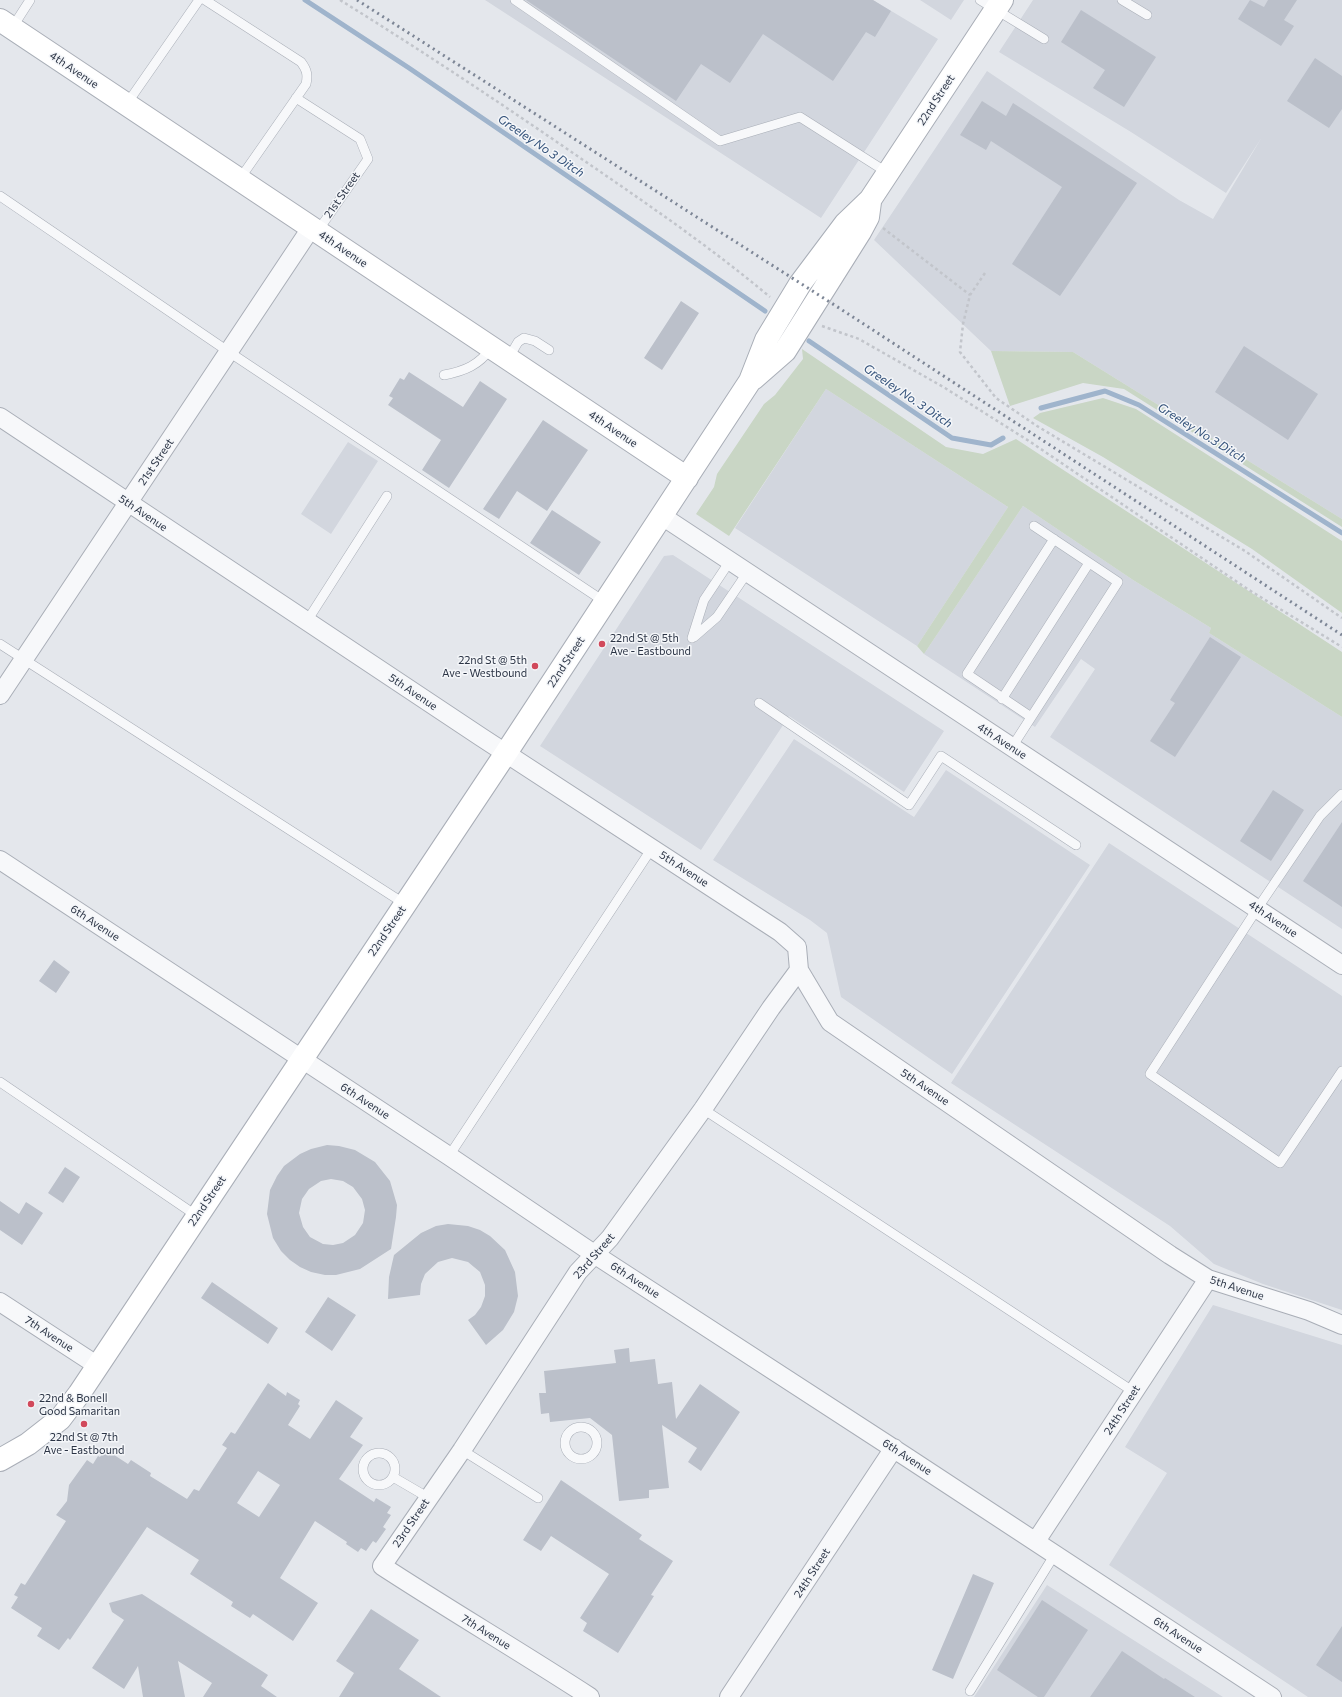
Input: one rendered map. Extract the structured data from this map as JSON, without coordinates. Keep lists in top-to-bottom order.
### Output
{
  "streets": {
    "street": [
      "4th Avenue",
      "22nd Street",
      "21st Street",
      "5th Avenue",
      "6th Avenue",
      "23rd Street",
      "7th Avenue",
      "24th Street"
    ]
  },
  "crossings": [
    ["4th Avenue", "22nd Street"],
    ["4th Avenue", "21st Street"],
    ["22nd Street", "5th Avenue"],
    ["22nd Street", "6th Avenue"],
    ["22nd Street", "7th Avenue"],
    ["21st Street", "5th Avenue"],
    ["5th Avenue", "23rd Street"],
    ["5th Avenue", "24th Street"],
    ["6th Avenue", "23rd Street"],
    ["6th Avenue", "24th Street"],
    ["23rd Street", "7th Avenue"]
  ],
  "water": ["Greeley No 3 Ditch", "Greeley No. 3 Ditch", "Greeley No.3 Ditch"],
  "places": [
    "22nd St @ 5th Ave - Eastbound",
    "22nd St @ 5th Ave - Westbound",
    "22nd & Bonell Good Samaritan",
    "22nd St @ 7th Ave - Eastbound"
  ]
}
